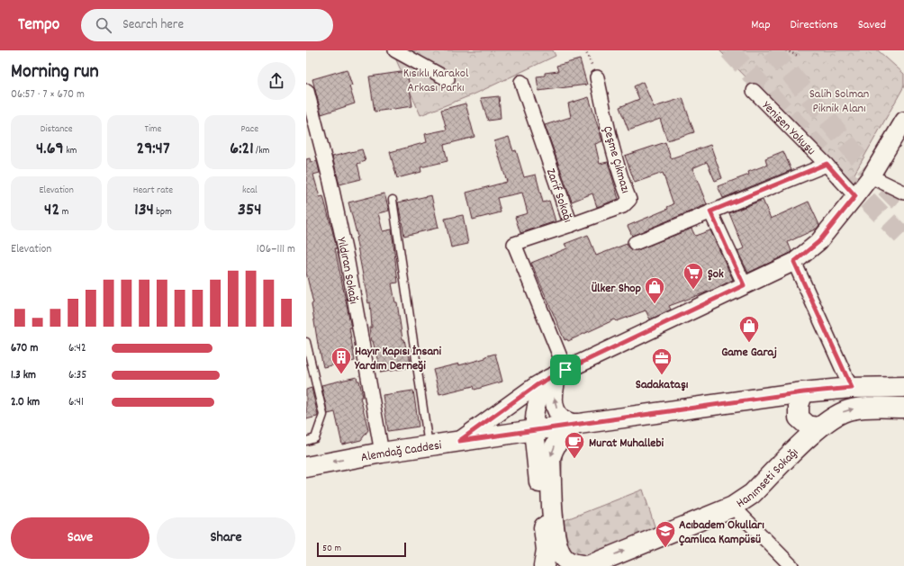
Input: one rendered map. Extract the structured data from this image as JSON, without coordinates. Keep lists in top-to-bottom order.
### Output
{
  "streets": {
    "main road": ["Alemdağ Caddesi", "Hanımseti Sokağı"],
    "street": [
      "Yenişen Yokuşu",
      "Çeşme Çıkmazı",
      "Zarif Sokağı",
      "Yıldıran Sokağı"
    ]
  },
  "crossings": [
    ["Çeşme Çıkmazı", "Zarif Sokağı"],
    ["Yıldıran Sokağı", "Alemdağ Caddesi"]
  ],
  "one_way": ["Hanımseti Sokağı"],
  "parks": ["Kısıklı Karakol Arkası Parkı", "Salih Solman Piknik Alanı"],
  "places": {
    "supermarket": ["Şok"],
    "shop": ["Ülker Shop", "Game Garaj"],
    "building": ["Hayır Kapısı İnsani Yardım Derneği"],
    "office": ["Sadakataşı"],
    "cafe": ["Murat Muhallebi"],
    "school or university": ["Acıbadem Okulları Çamlıca Kampüsü"]
  },
  "scale_bar": "50 m",
  "page": {
    "header": "Tempo",
    "search": "Search here",
    "nav": ["Map", "Directions", "Saved"],
    "heading": ["Morning run", "06:57 · 7 × 670 m"],
    "stats": [
      ["Distance", "4.69 km"],
      ["Time", "29:47"],
      ["Pace", "6:21 /km"],
      ["Elevation", "42 m"],
      ["Heart rate", "134 bpm"],
      ["kcal", "354"]
    ],
    "chart": ["Elevation", "106–111 m"],
    "list": [
      {
        "name": "670 m",
        "note": "6:42"
      },
      {
        "name": "1.3 km",
        "note": "6:35"
      },
      {
        "name": "2.0 km",
        "note": "6:41"
      }
    ],
    "buttons": ["Save", "Share"],
    "scale": "50 m"
  }
}
